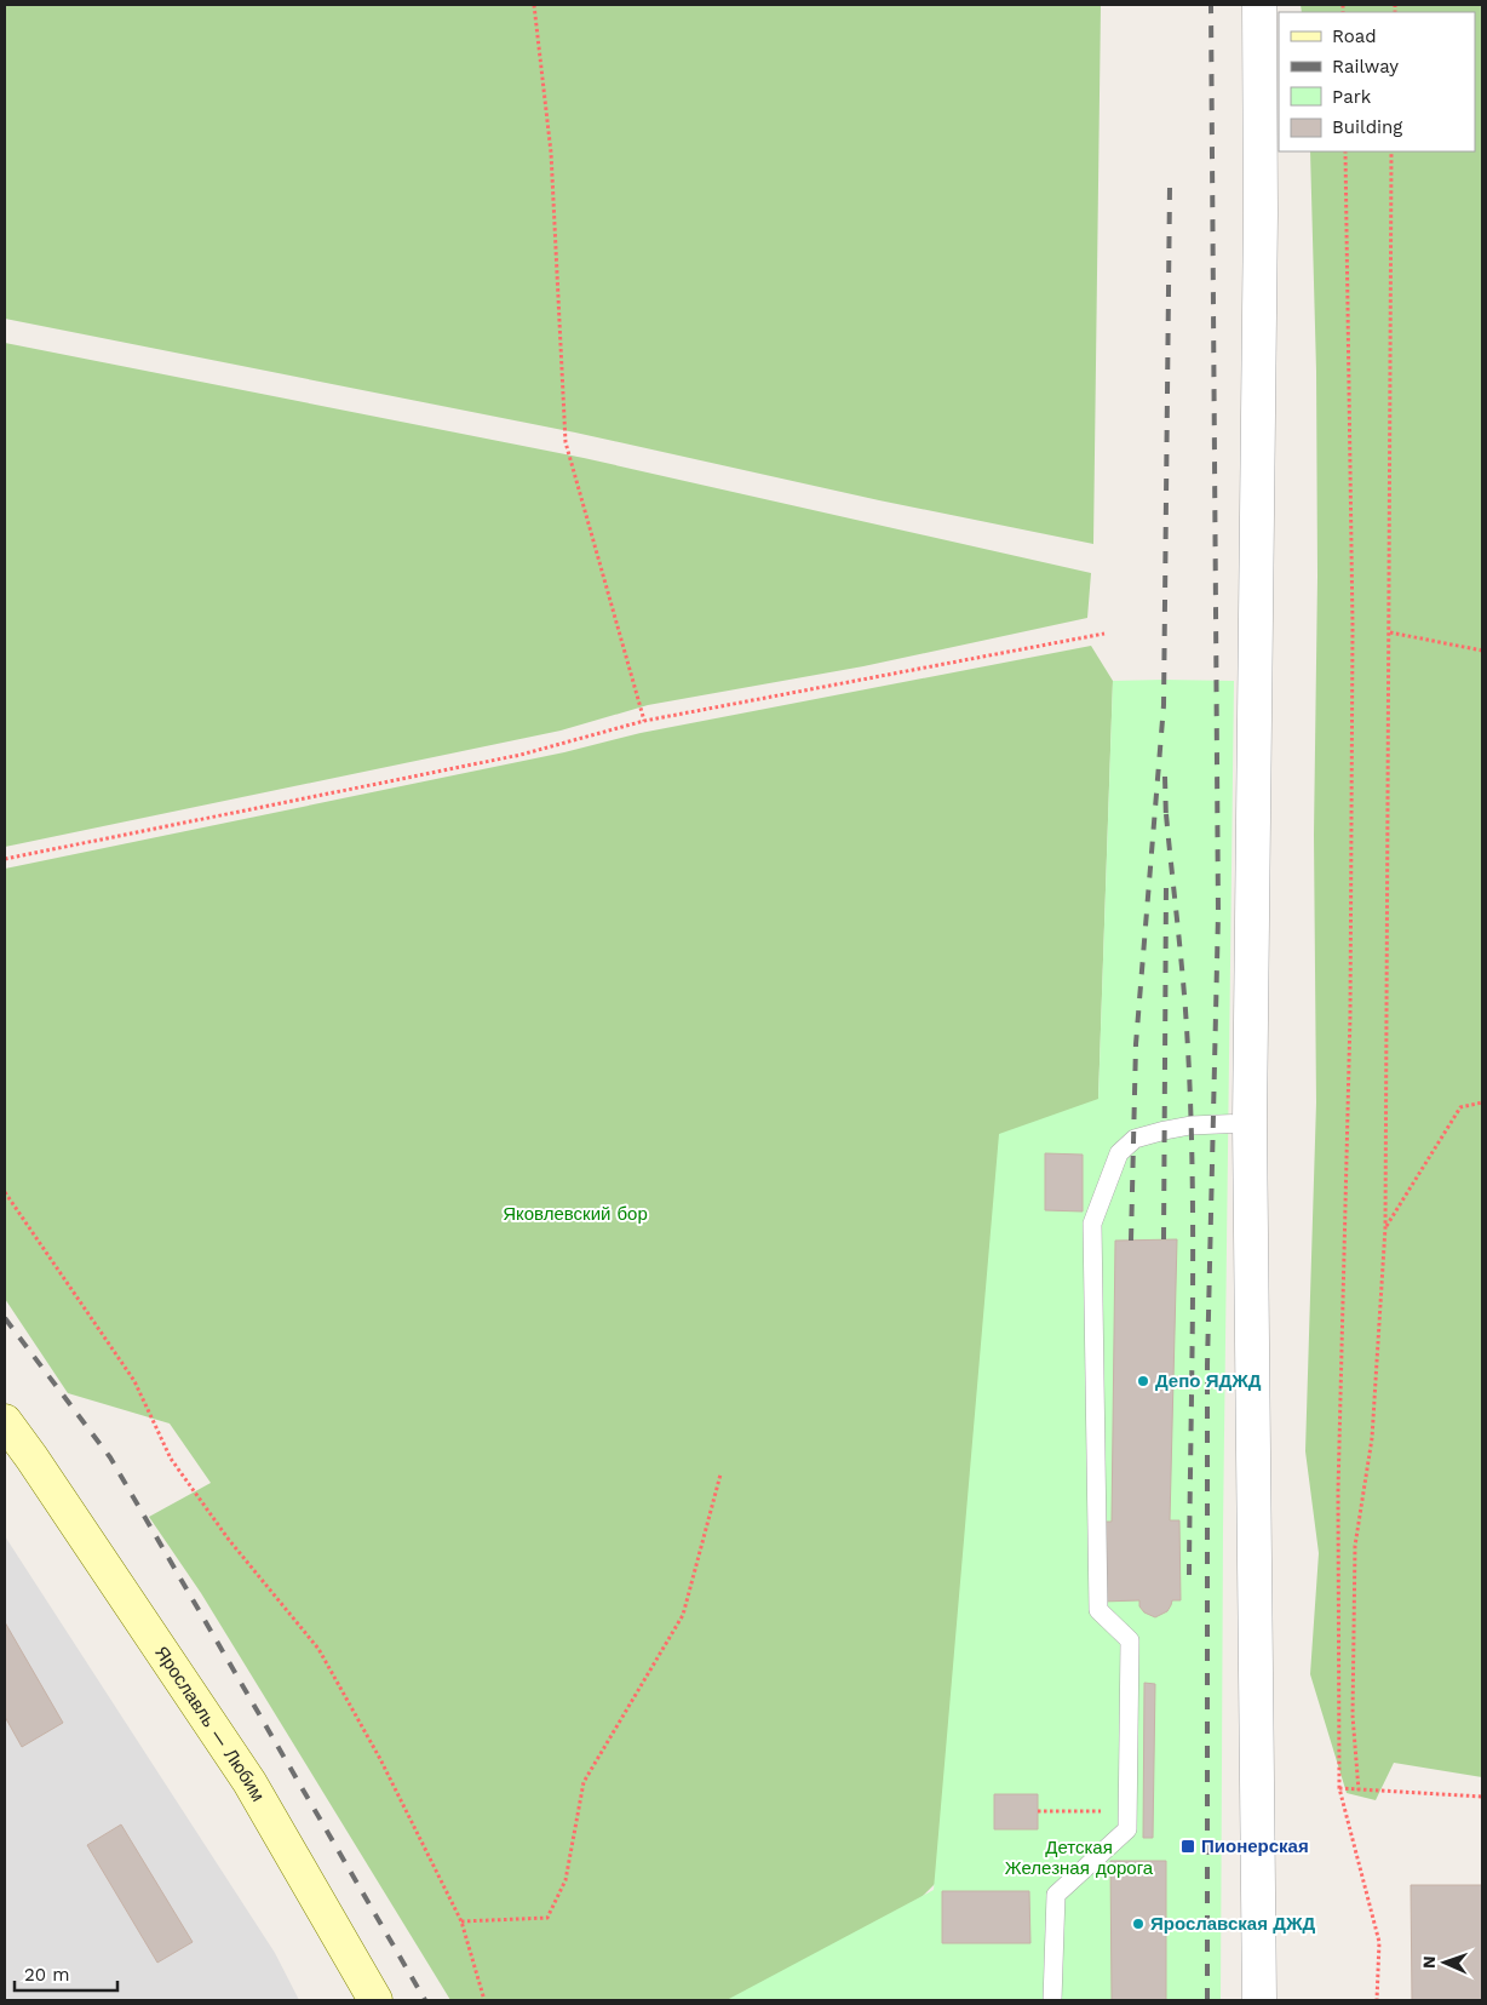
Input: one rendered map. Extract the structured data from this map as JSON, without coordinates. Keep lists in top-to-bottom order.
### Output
{
  "streets": {
    "main road": ["Ярославль — Любим"]
  },
  "parks": ["Яковлевский бор", "Детская Железная дорога"],
  "places": {
    "other": ["Депо ЯДЖД", "Ярославская ДЖД"],
    "transit": ["Пионерская"]
  },
  "legend": [
    "Road",
    "Railway",
    "Park",
    "Building"
  ],
  "scale_bar": "20 m",
  "north": "left"
}
